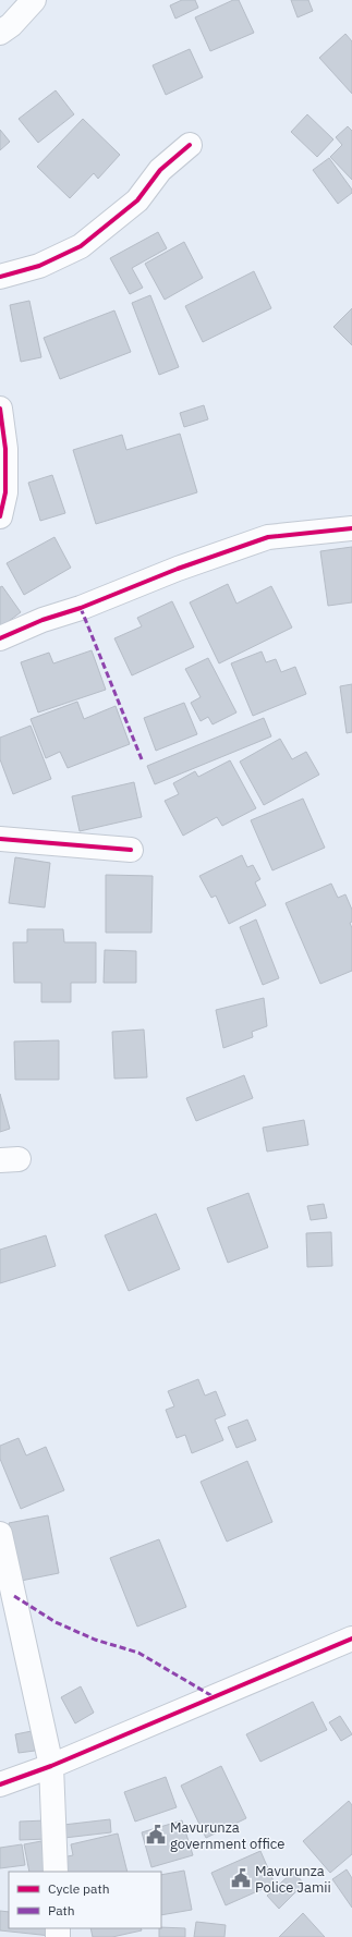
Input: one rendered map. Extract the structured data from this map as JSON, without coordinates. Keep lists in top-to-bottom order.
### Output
{
  "places": {
    "public building": ["Mavurunza government office", "Mavurunza Police Jamii"]
  },
  "legend": ["Cycle path", "Path"]
}
